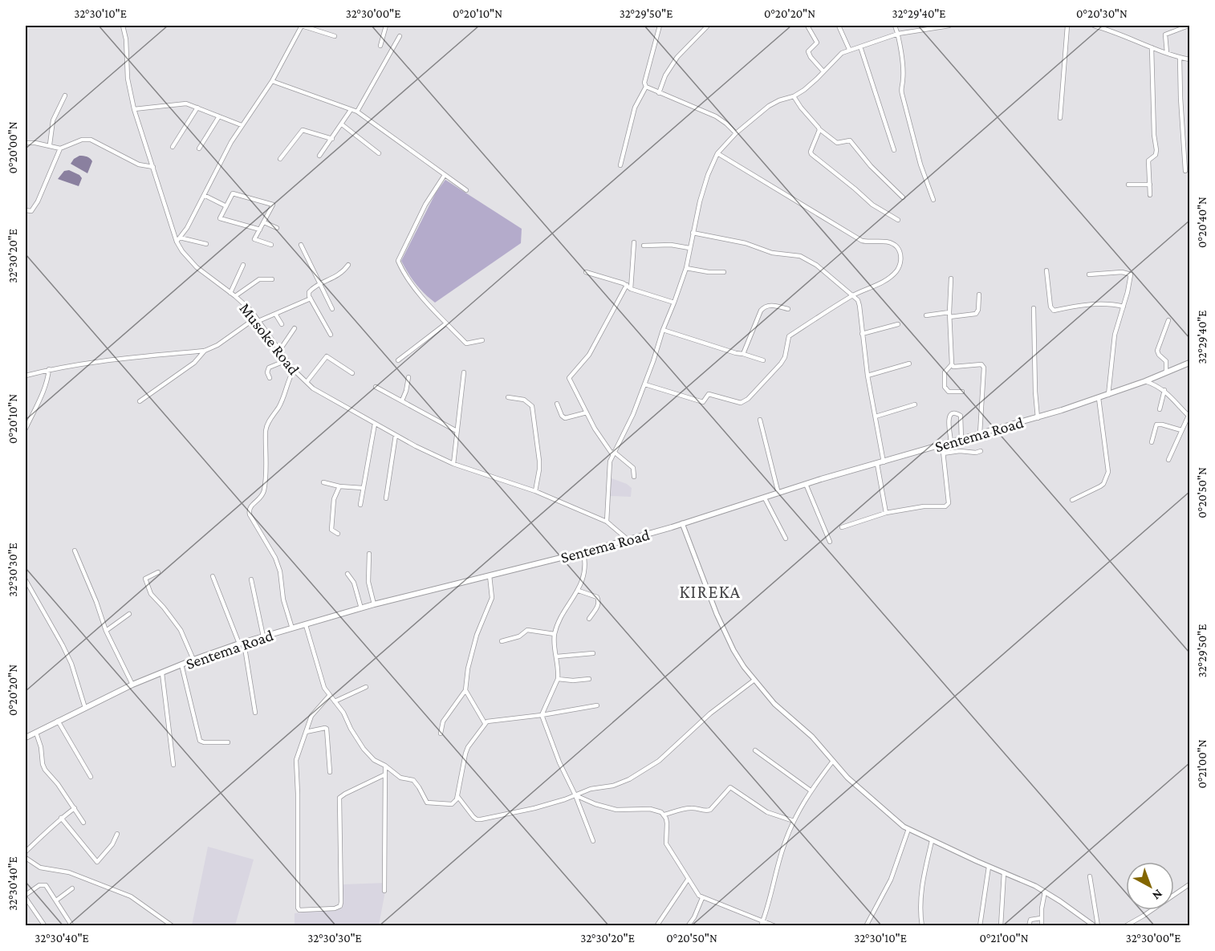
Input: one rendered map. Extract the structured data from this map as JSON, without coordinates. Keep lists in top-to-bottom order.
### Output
{
  "streets": {
    "main road": ["Sentema Road"],
    "street": ["Musoke Road"]
  },
  "crossings": [
    ["Musoke Road", "Sentema Road"]
  ],
  "districts": ["KIREKA"],
  "north": "bottom right",
  "coordinates": [
    "32°30'10\"E",
    "32°30'00\"E",
    "0°20'10\"N",
    "32°29'50\"E",
    "0°20'20\"N",
    "32°29'40\"E",
    "0°20'30\"N",
    "0°20'00\"N",
    "0°20'40\"N",
    "32°30'20\"E",
    "0°20'50\"N",
    "32°30'30\"E",
    "0°21'00\"N",
    "32°30'40\"E"
  ]
}
